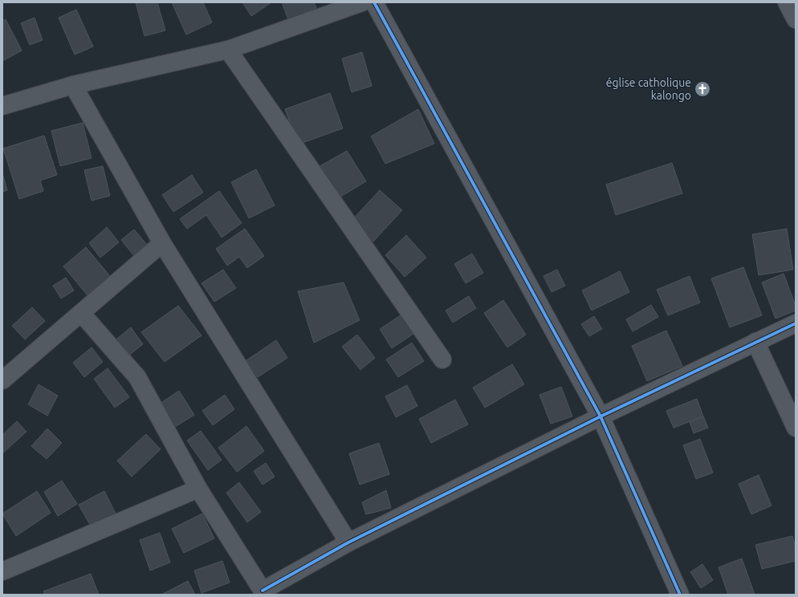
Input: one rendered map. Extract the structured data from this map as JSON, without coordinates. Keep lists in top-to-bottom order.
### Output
{
  "places": {
    "church": ["église catholique kalongo"]
  }
}
